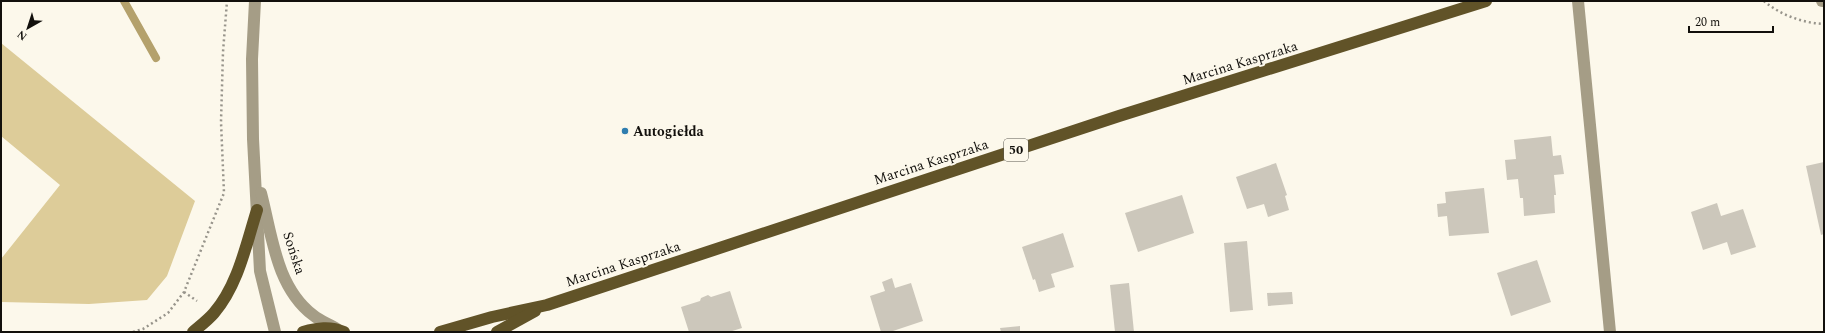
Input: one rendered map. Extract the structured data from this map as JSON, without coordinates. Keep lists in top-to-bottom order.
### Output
{
  "streets": {
    "main road": ["Marcina Kasprzaka", "50"],
    "street": ["Sońska"]
  },
  "places": ["Autogiełda"],
  "scale_bar": "20 m",
  "north": "bottom left"
}
